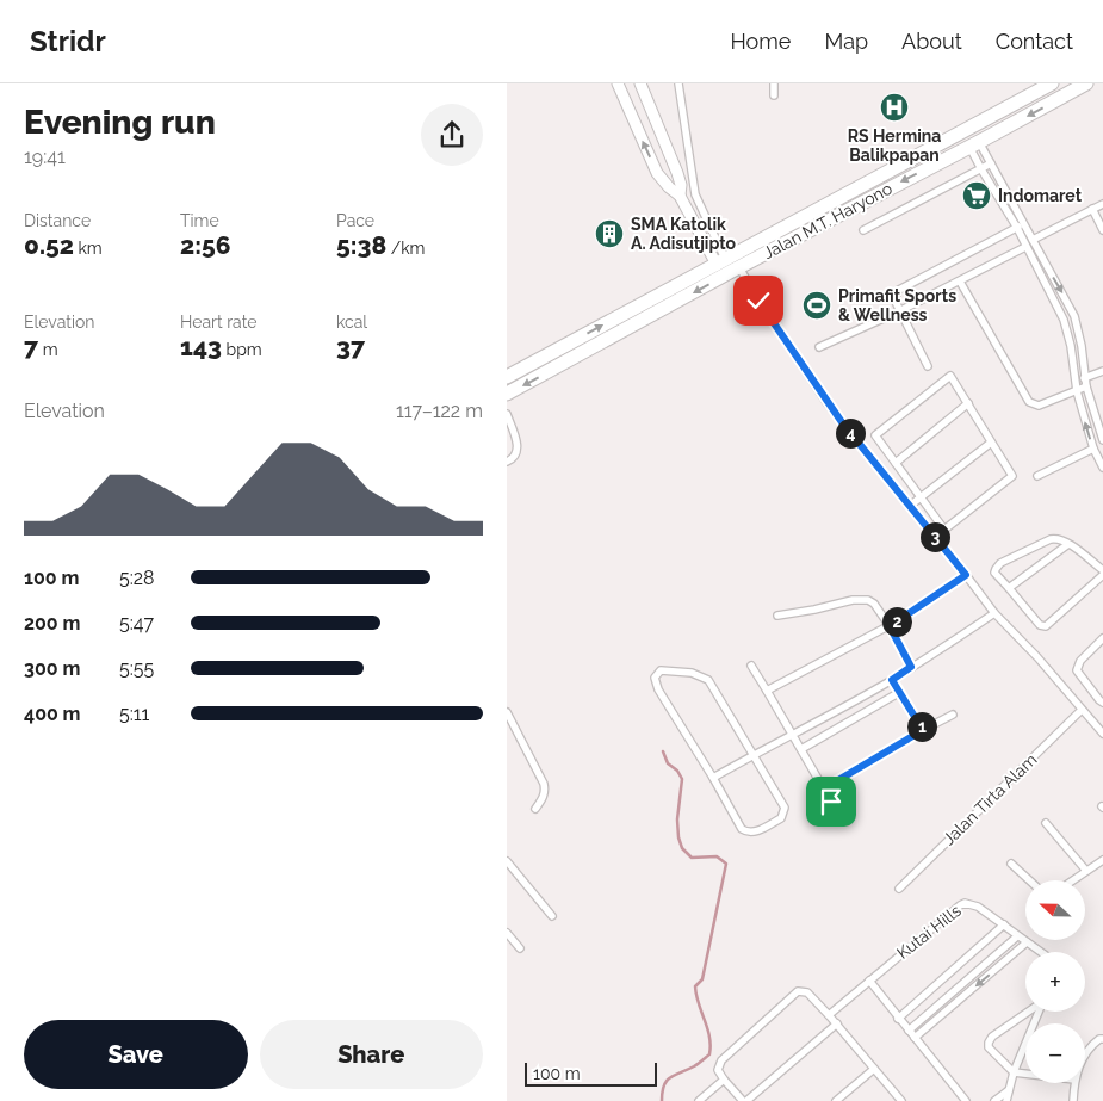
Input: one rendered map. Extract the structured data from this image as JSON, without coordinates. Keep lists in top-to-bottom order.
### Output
{
  "streets": {
    "highway": ["Jalan M.T. Haryono"],
    "street": ["Jalan Tirta Alam", "Kutai Hills"]
  },
  "places": {
    "hospital": ["RS Hermina Balikpapan"],
    "supermarket": ["Indomaret"],
    "building": ["SMA Katolik A. Adisutjipto"],
    "sports": ["Primafit Sports & Wellness"]
  },
  "scale_bar": "100 m",
  "north": "left",
  "page": {
    "header": "Stridr",
    "nav": [
      "Home",
      "Map",
      "About",
      "Contact"
    ],
    "heading": ["Evening run", "19:41"],
    "stats": [
      ["Distance", "0.52 km"],
      ["Time", "2:56"],
      ["Pace", "5:38 /km"],
      ["Elevation", "7 m"],
      ["Heart rate", "143 bpm"],
      ["kcal", "37"]
    ],
    "chart": ["Elevation", "117–122 m"],
    "pins": [
      "4",
      "3",
      "2",
      "1"
    ],
    "list": [
      {
        "name": "100 m",
        "note": "5:28"
      },
      {
        "name": "200 m",
        "note": "5:47"
      },
      {
        "name": "300 m",
        "note": "5:55"
      },
      {
        "name": "400 m",
        "note": "5:11"
      }
    ],
    "map_buttons": ["+", "−"],
    "buttons": ["Save", "Share"],
    "scale": "100 m"
  }
}
